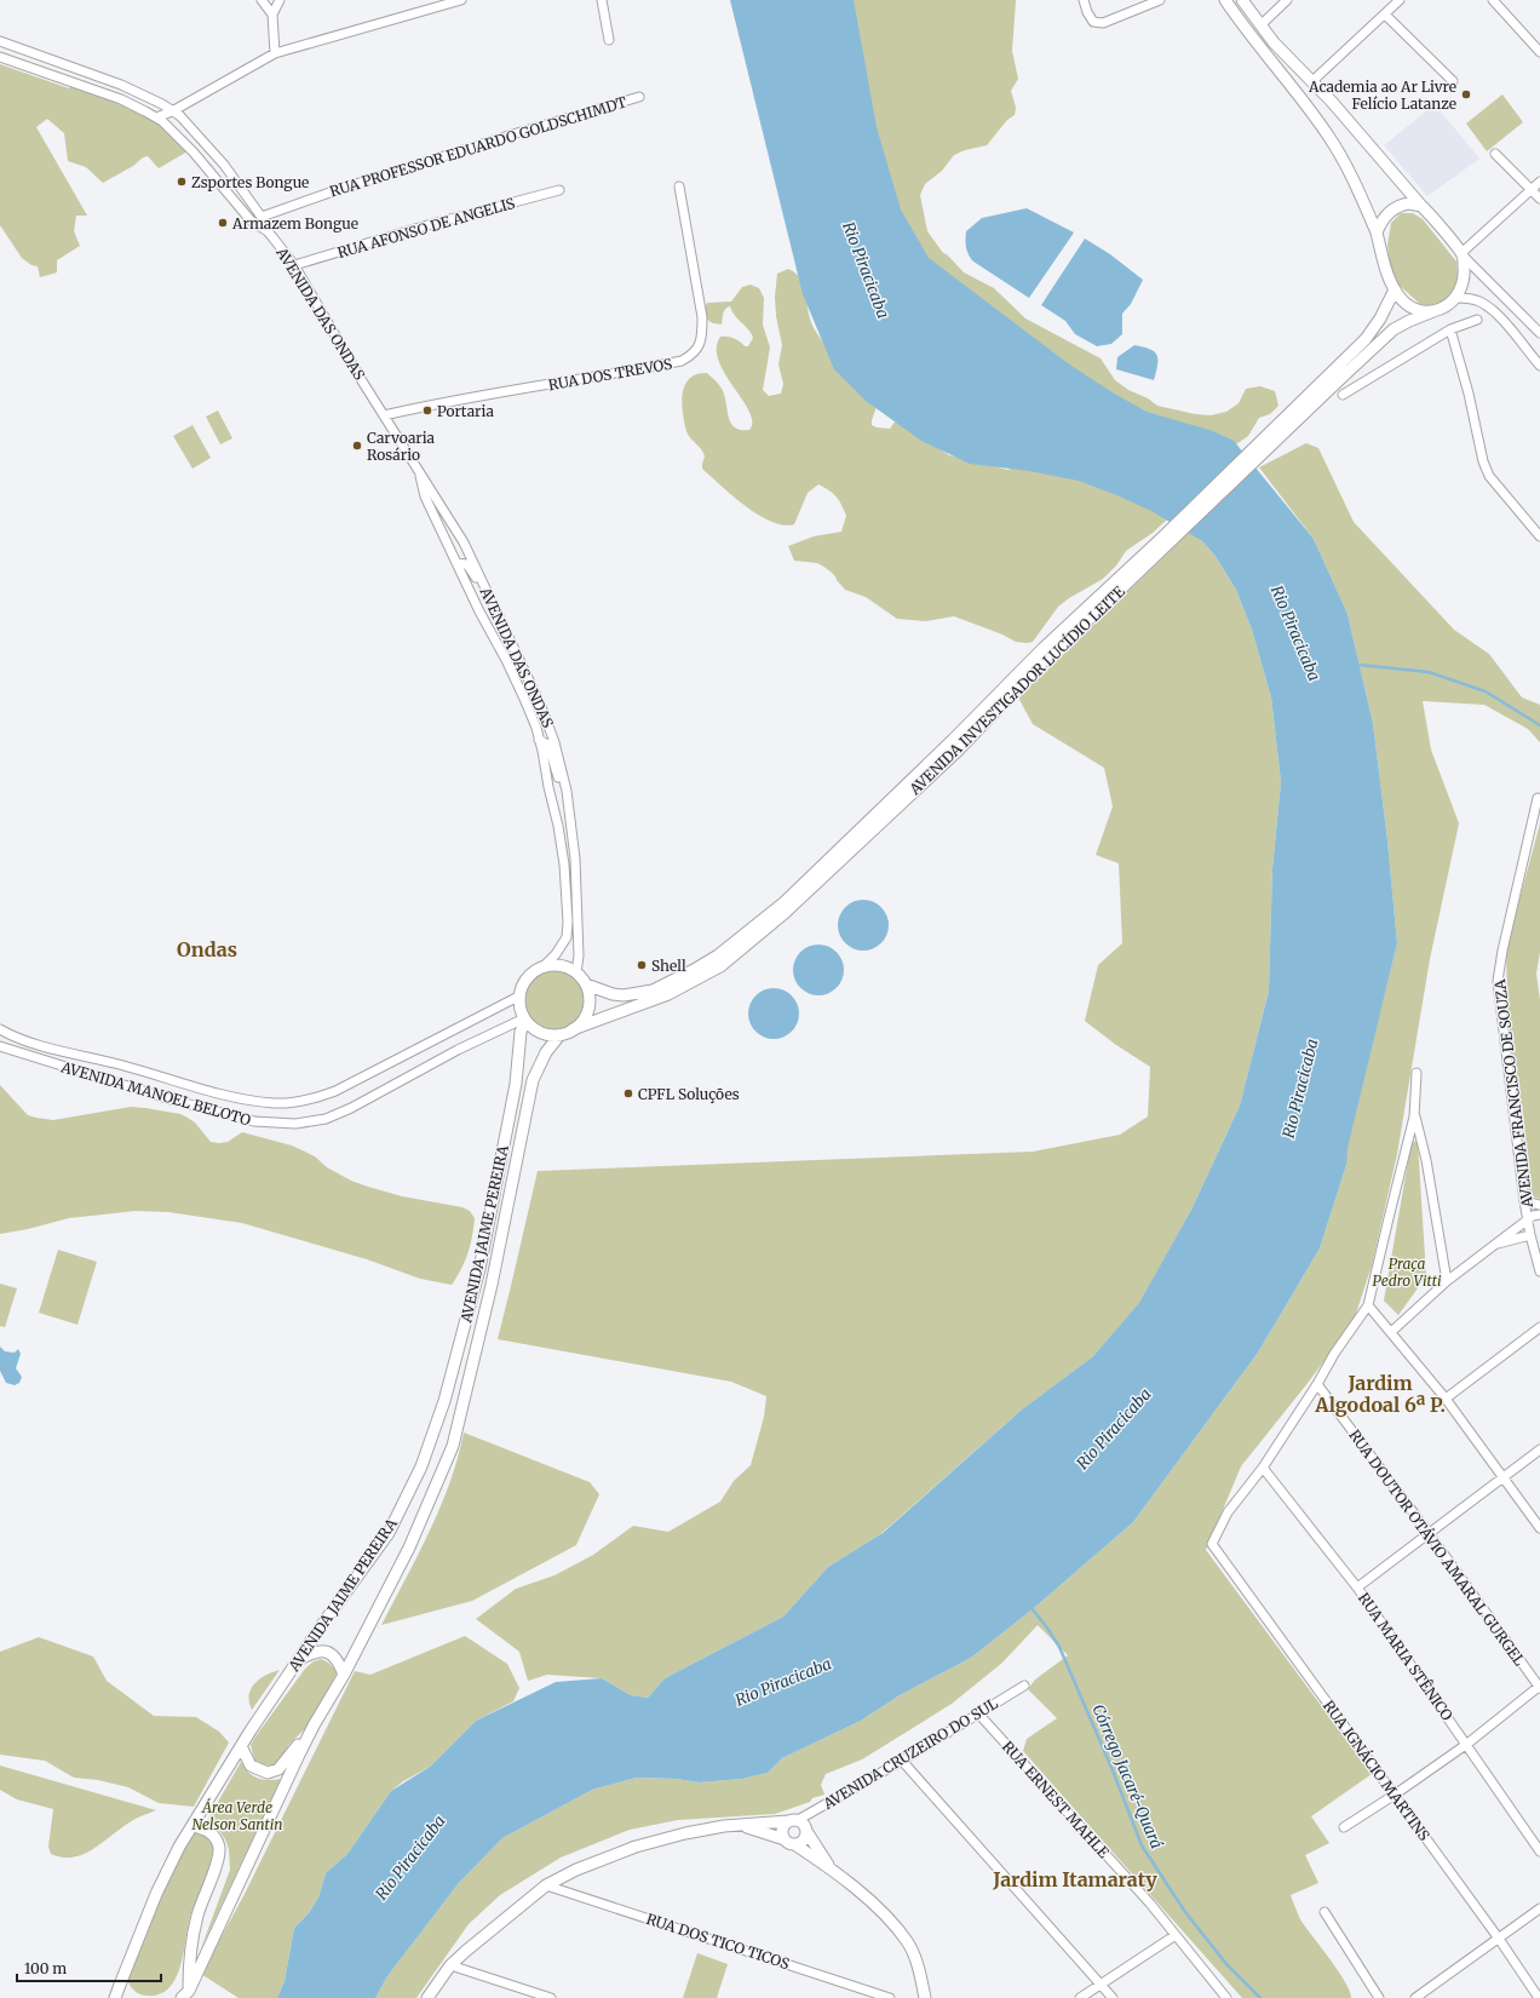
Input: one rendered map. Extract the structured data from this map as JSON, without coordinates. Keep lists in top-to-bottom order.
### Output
{
  "streets": {
    "main road": ["AVENIDA INVESTIGADOR LUCÍDIO LEITE", "AVENIDA JAIME PEREIRA", "AVENIDA CRUZEIRO DO SUL"],
    "street": [
      "RUA PROFESSOR EDUARDO GOLDSCHIMDT",
      "RUA AFONSO DE ANGELIS",
      "AVENIDA DAS ONDAS",
      "RUA DOS TREVOS",
      "AVENIDA MANOEL BELOTO",
      "AVENIDA FRANCISCO DE SOUZA",
      "RUA DOUTOR OTÁVIO AMARAL GURGEL",
      "RUA MARIA STÊNICO",
      "RUA IGNÁCIO MARTINS",
      "RUA ERNEST MAHLE",
      "RUA DOS TICO TICOS"
    ]
  },
  "crossings": [
    ["RUA PROFESSOR EDUARDO GOLDSCHIMDT", "AVENIDA DAS ONDAS"],
    ["RUA AFONSO DE ANGELIS", "AVENIDA DAS ONDAS"],
    ["AVENIDA DAS ONDAS", "RUA DOS TREVOS"],
    ["AVENIDA DAS ONDAS", "AVENIDA INVESTIGADOR LUCÍDIO LEITE"],
    ["AVENIDA DAS ONDAS", "AVENIDA MANOEL BELOTO"],
    ["AVENIDA DAS ONDAS", "AVENIDA JAIME PEREIRA"],
    ["AVENIDA INVESTIGADOR LUCÍDIO LEITE", "AVENIDA MANOEL BELOTO"],
    ["AVENIDA INVESTIGADOR LUCÍDIO LEITE", "AVENIDA JAIME PEREIRA"],
    ["AVENIDA MANOEL BELOTO", "AVENIDA JAIME PEREIRA"],
    ["RUA MARIA STÊNICO", "RUA IGNÁCIO MARTINS"],
    ["AVENIDA CRUZEIRO DO SUL", "RUA ERNEST MAHLE"],
    ["AVENIDA CRUZEIRO DO SUL", "RUA DOS TICO TICOS"]
  ],
  "districts": ["Ondas", "Jardim Algodoal 6ª P.", "Jardim Itamaraty"],
  "water": ["Rio Piracicaba", "Córrego Jacaré-Quará"],
  "parks": ["Praça Pedro Vitti", "Área Verde Nelson Santin"],
  "places": [
    "Academia ao Ar Livre Felício Latanze",
    "Zsportes Bongue",
    "Armazem Bongue",
    "Portaria",
    "Carvoaria Rosário",
    "Shell",
    "CPFL Soluções"
  ],
  "scale_bar": "100 m"
}
